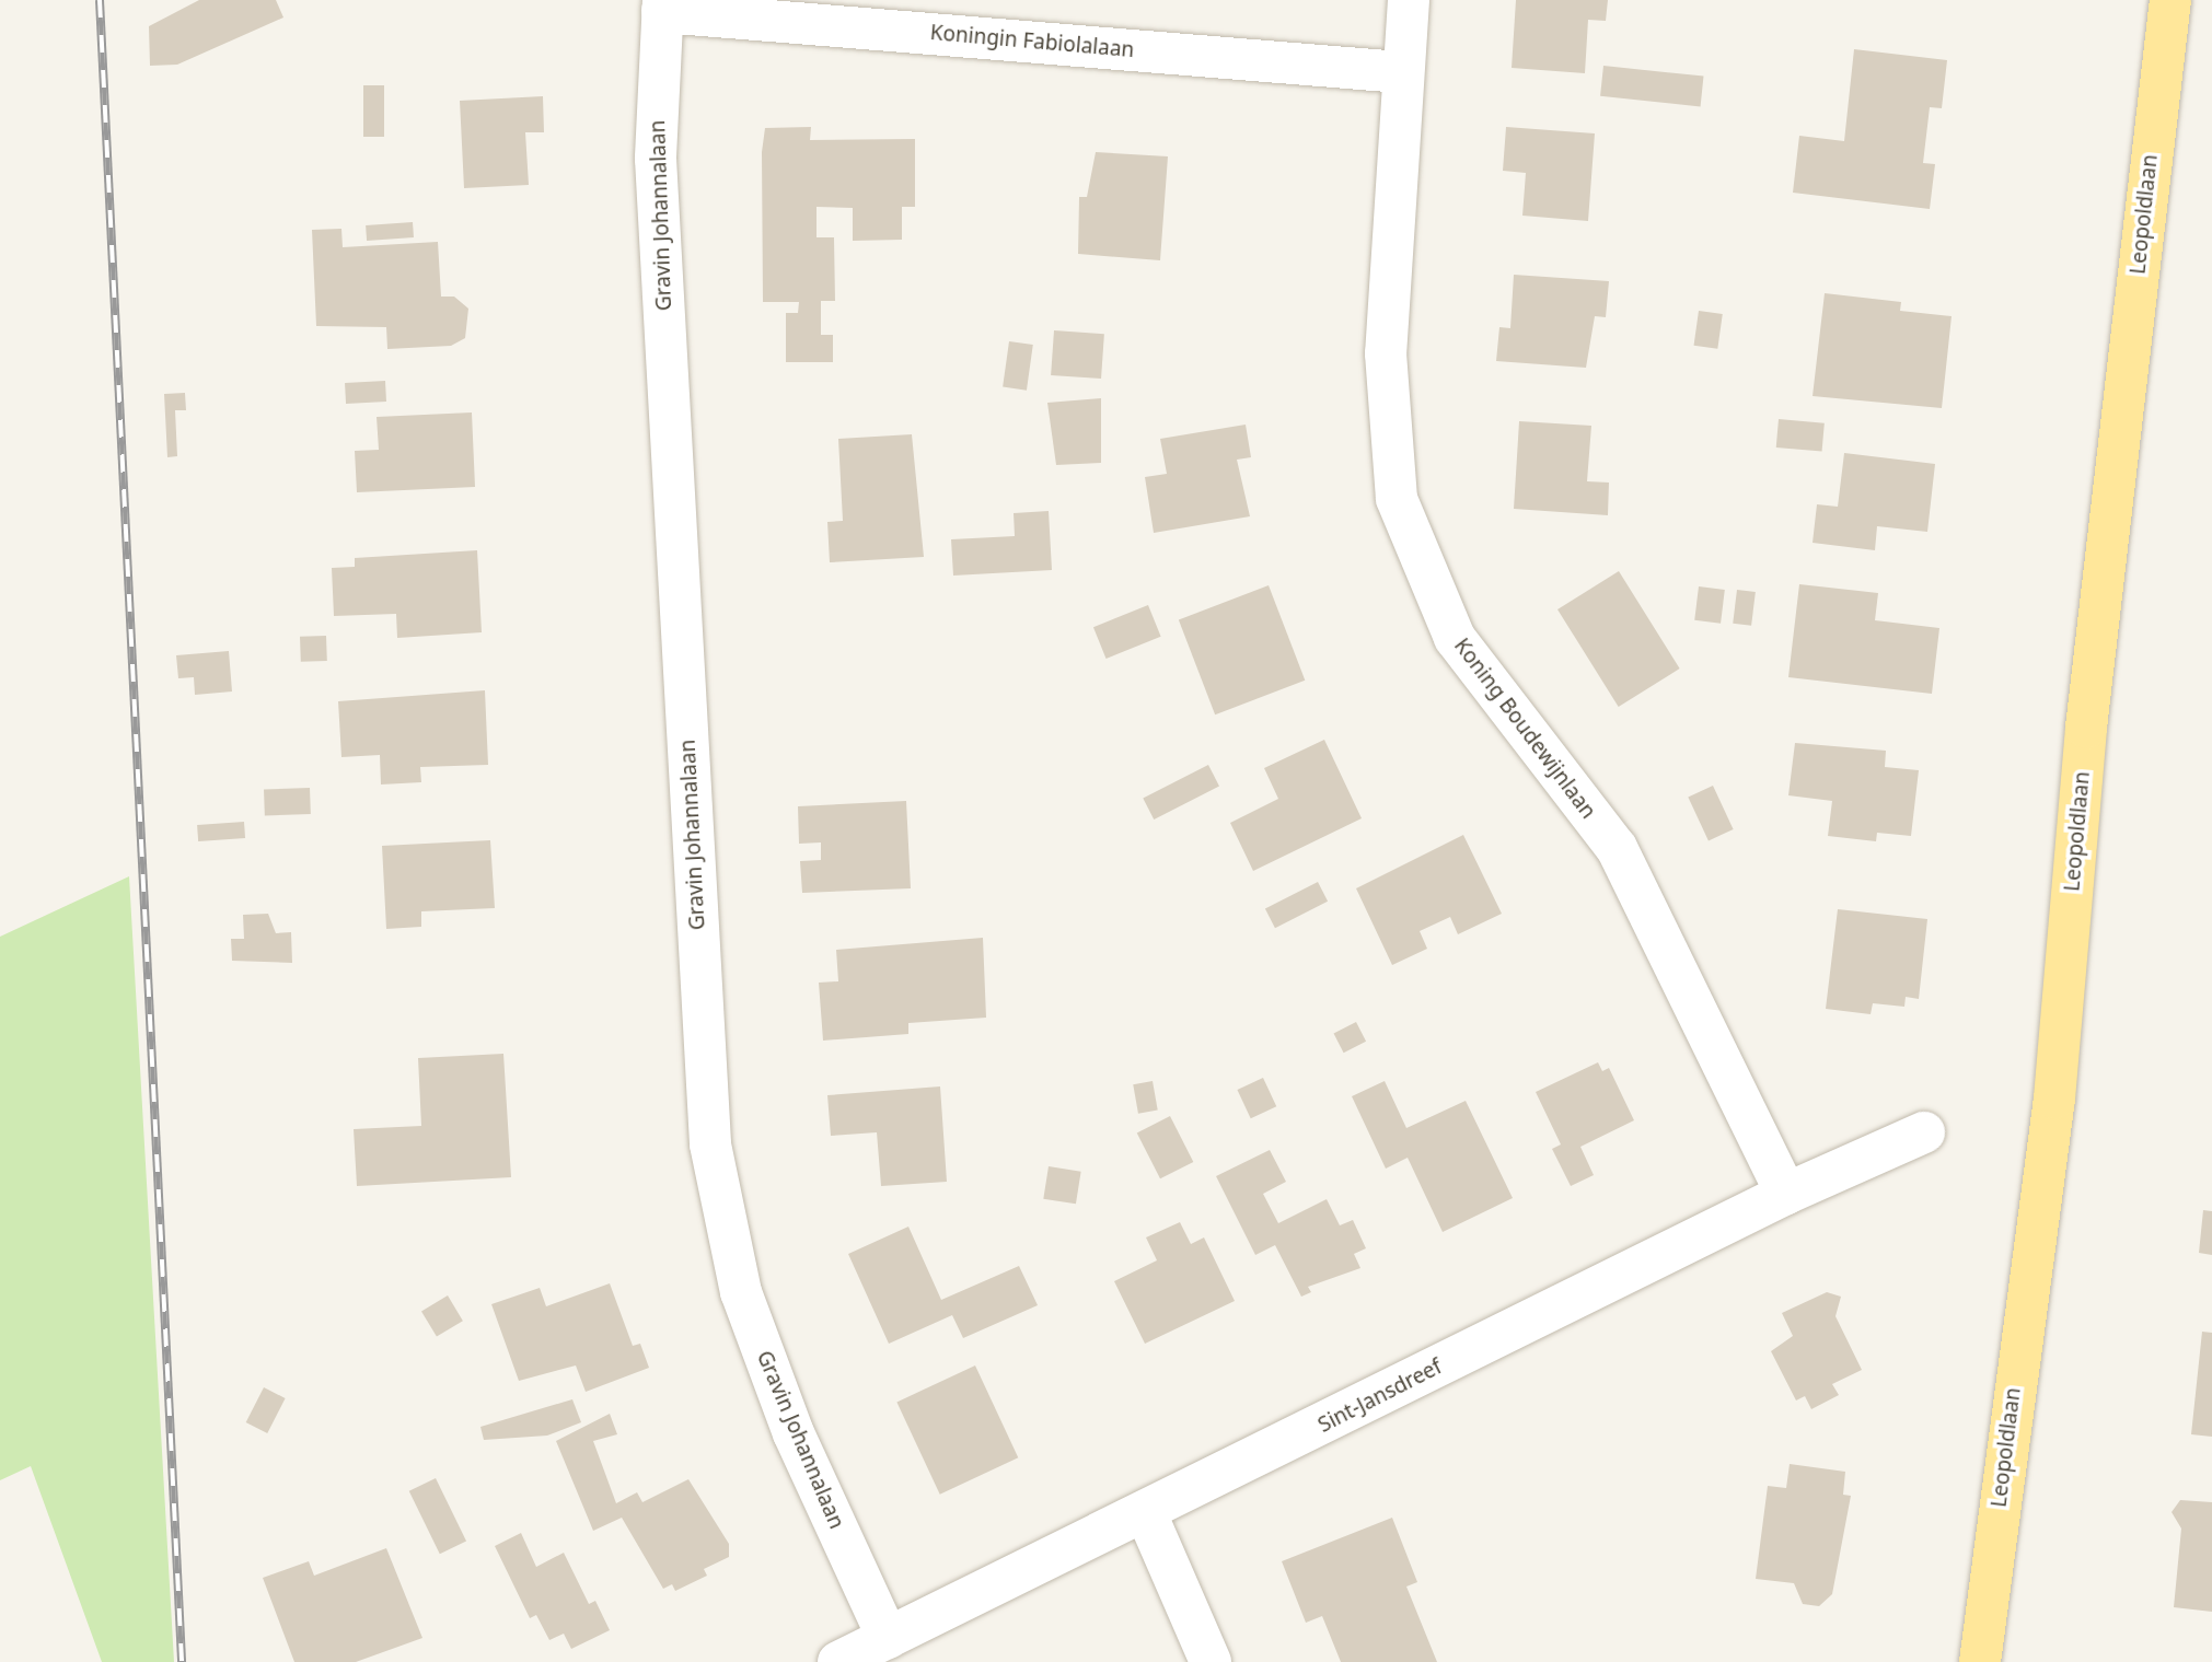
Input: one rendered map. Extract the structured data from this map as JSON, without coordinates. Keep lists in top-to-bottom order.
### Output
{
  "streets": {
    "main road": ["Leopoldlaan"],
    "street": [
      "Koningin Fabiolalaan",
      "Gravin Johannalaan",
      "Koning Boudewijnlaan",
      "Sint-Jansdreef"
    ]
  },
  "crossings": [
    ["Koningin Fabiolalaan", "Gravin Johannalaan"],
    ["Koningin Fabiolalaan", "Koning Boudewijnlaan"],
    ["Gravin Johannalaan", "Sint-Jansdreef"],
    ["Koning Boudewijnlaan", "Sint-Jansdreef"]
  ]
}
